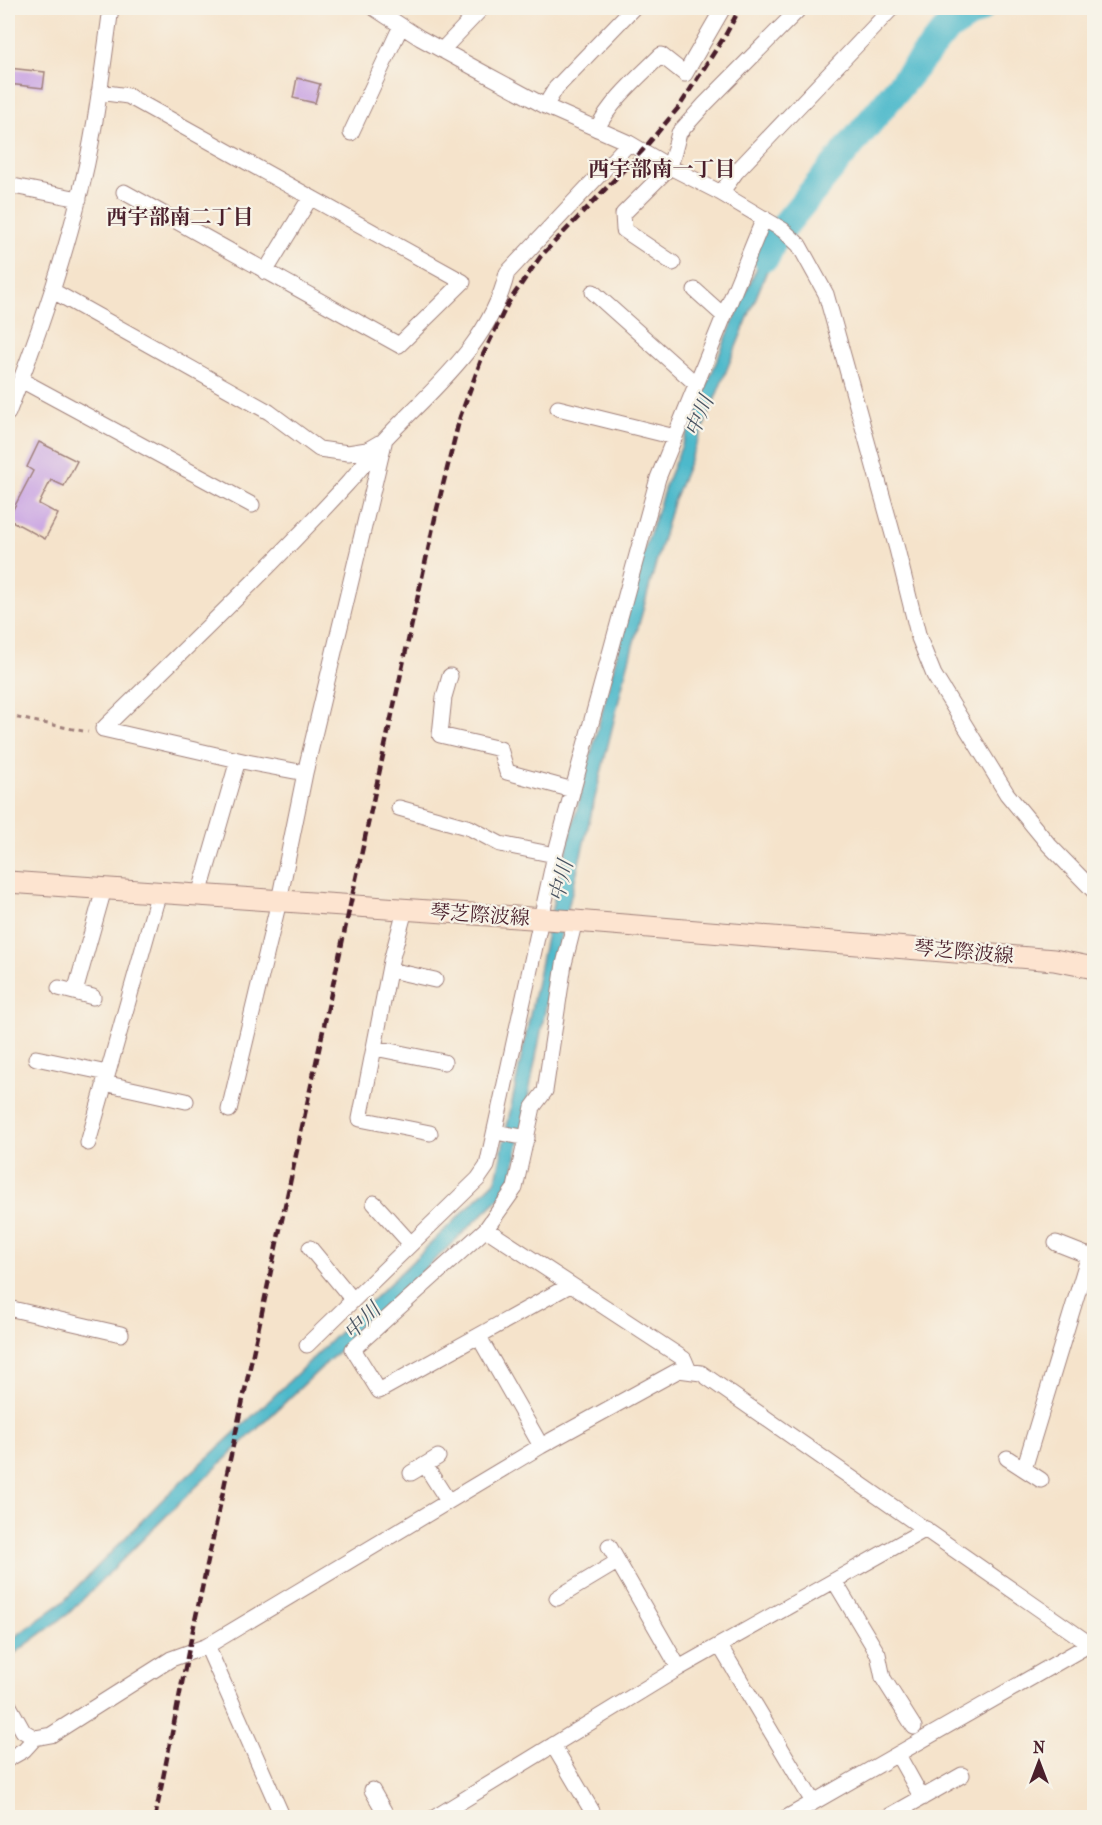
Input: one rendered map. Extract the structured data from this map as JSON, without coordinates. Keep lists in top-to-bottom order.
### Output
{
  "streets": {
    "main road": ["琴芝際波線"]
  },
  "districts": ["西宇部南一丁目", "西宇部南二丁目"],
  "water": ["中川"],
  "north": "top"
}
